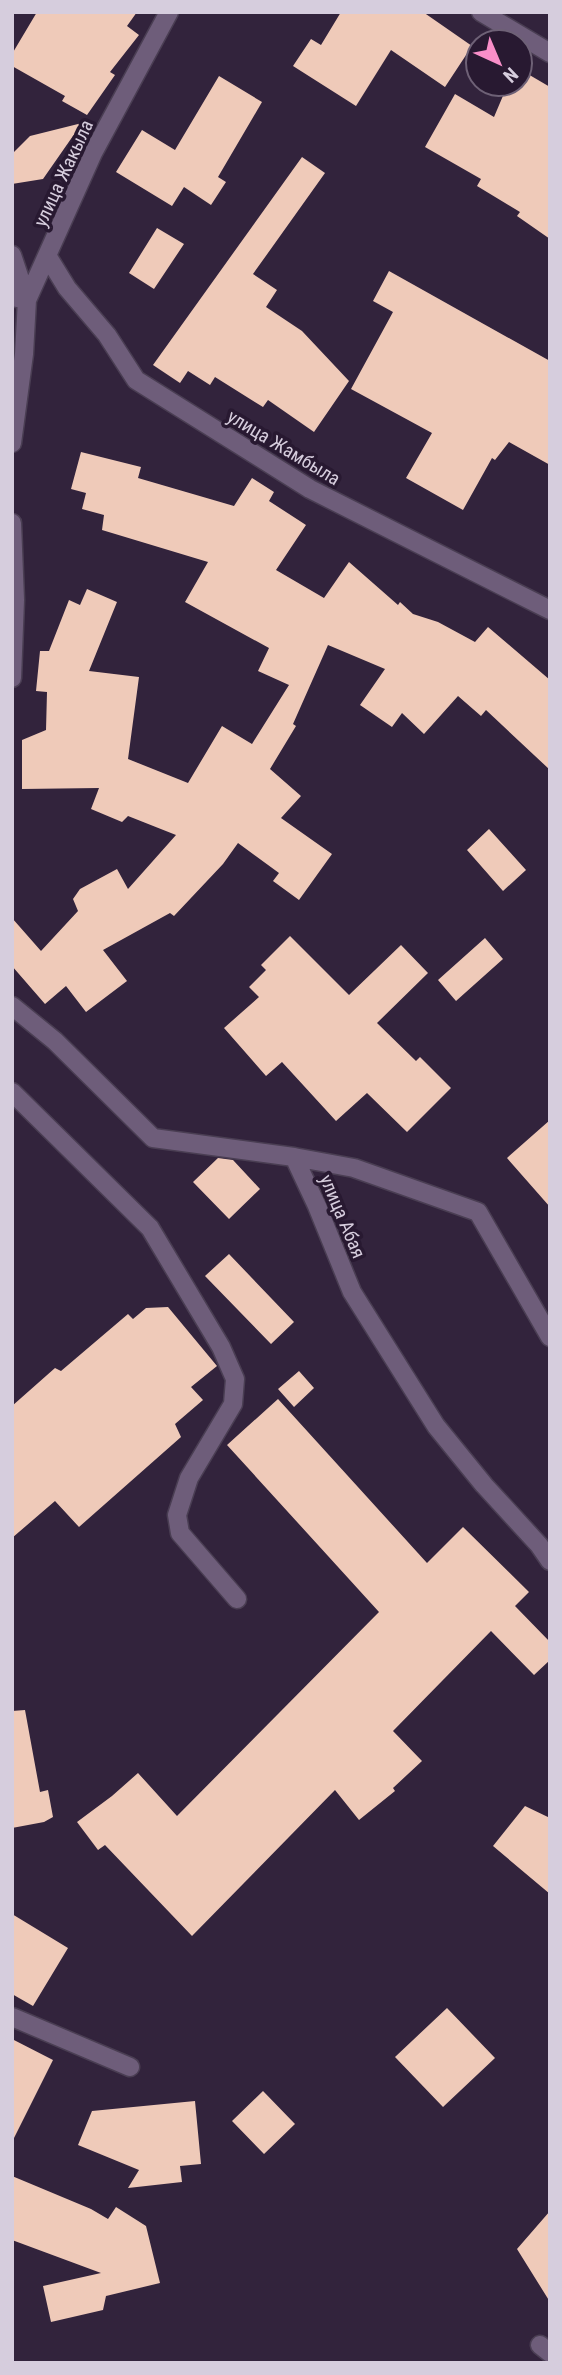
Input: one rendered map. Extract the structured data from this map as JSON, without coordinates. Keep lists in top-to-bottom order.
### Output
{
  "streets": {
    "street": ["улица Жакыла", "улица Жамбыла", "улица Абая"]
  },
  "crossings": [
    ["улица Жакыла", "улица Жамбыла"]
  ],
  "north": "bottom right"
}
